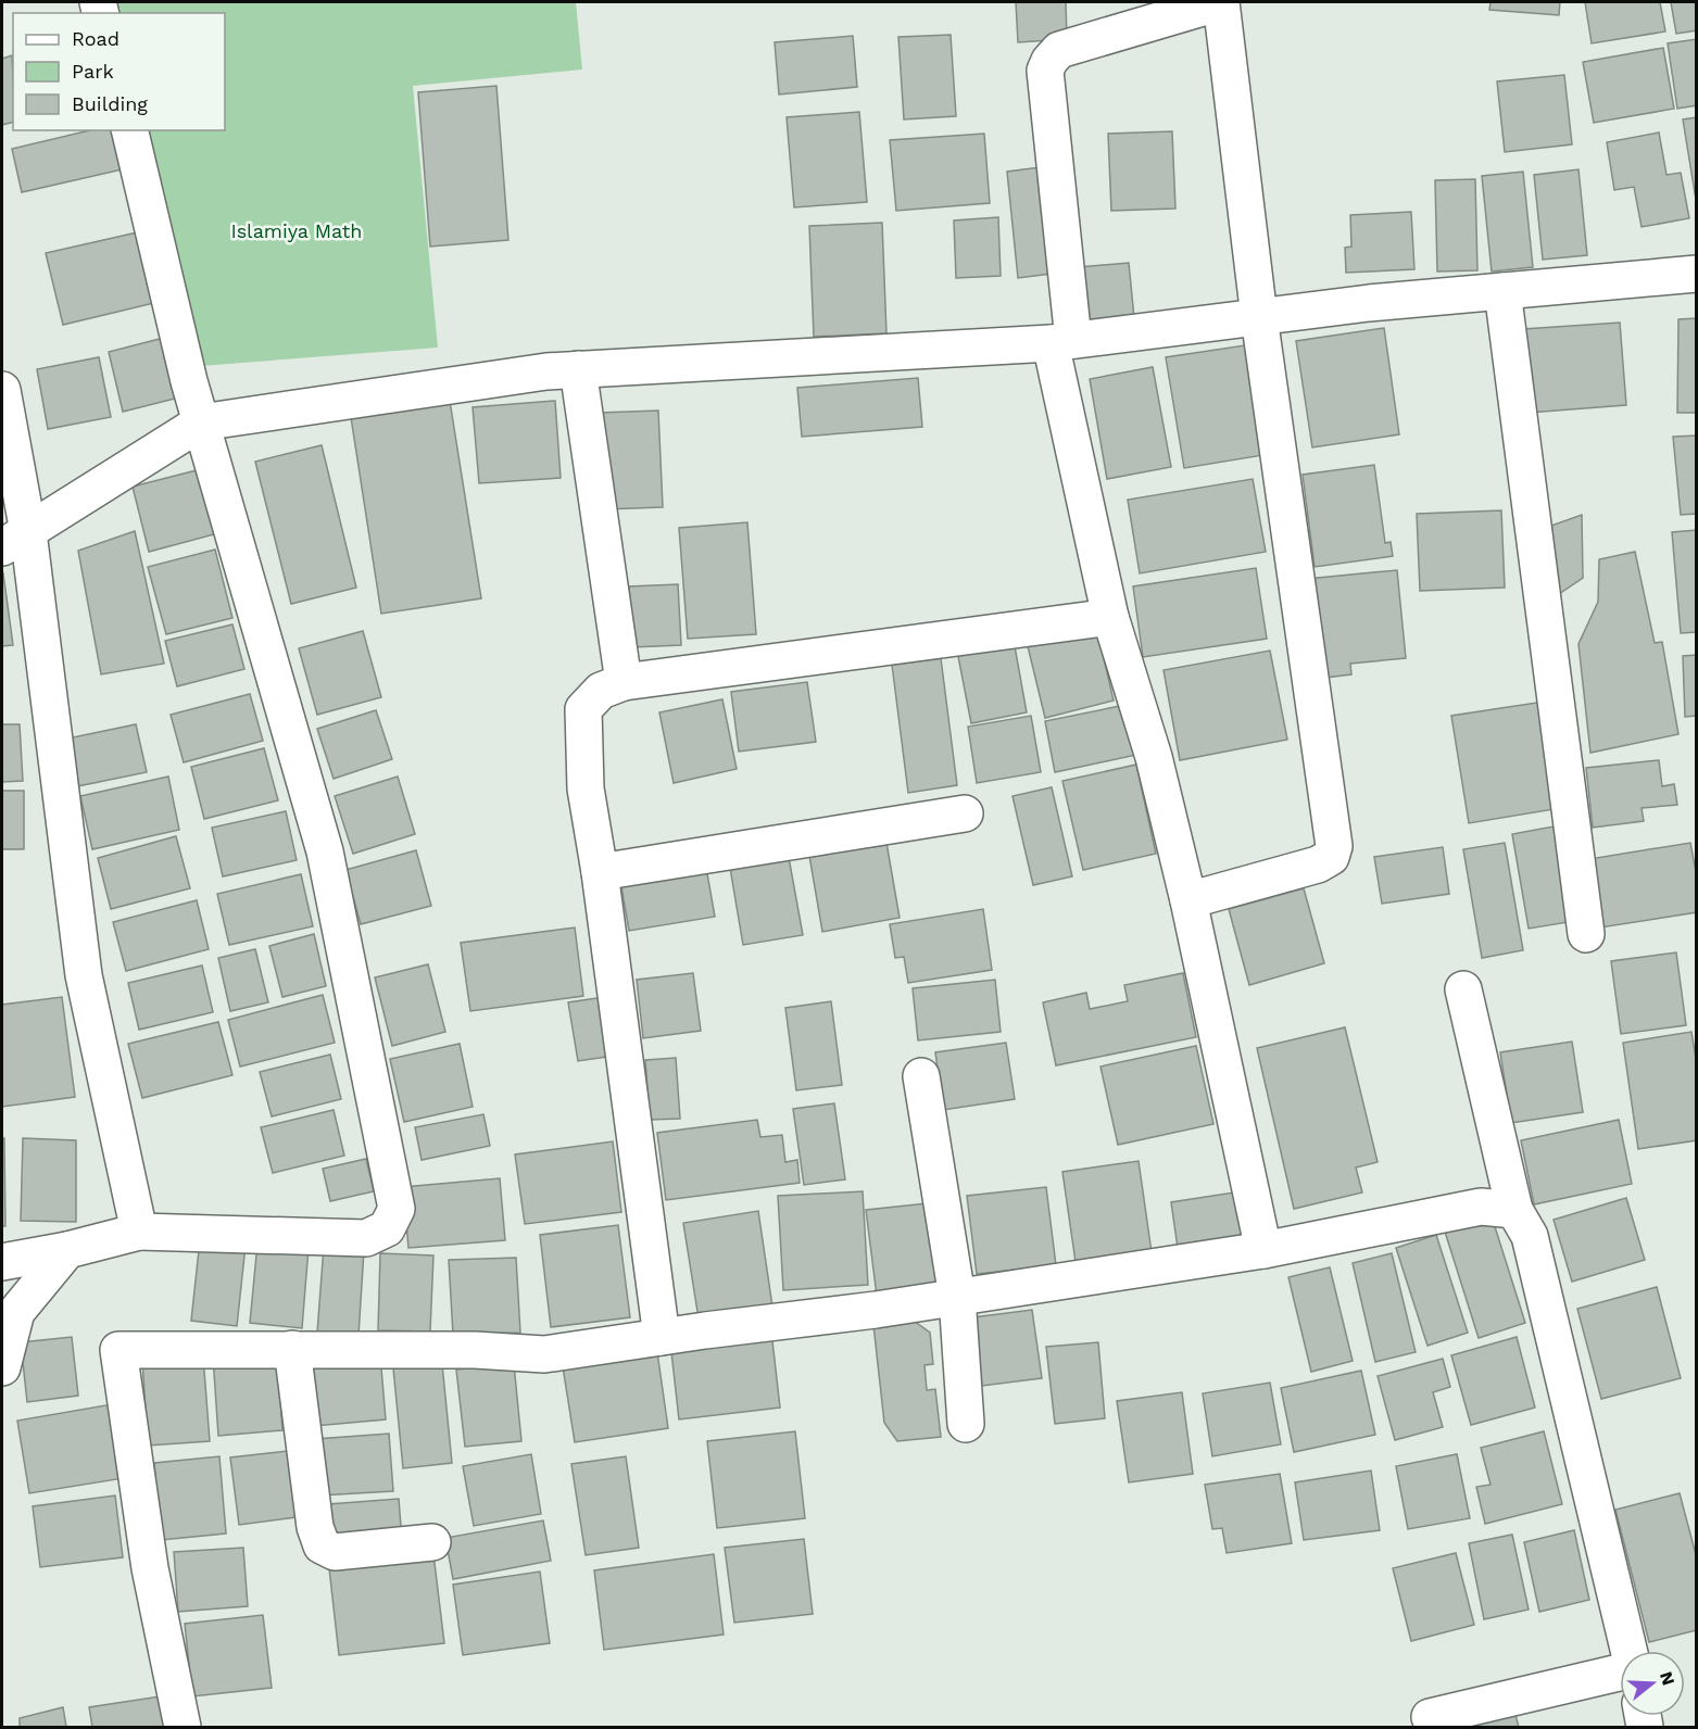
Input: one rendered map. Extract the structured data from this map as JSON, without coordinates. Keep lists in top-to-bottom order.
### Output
{
  "parks": ["Islamiya Math"],
  "legend": ["Road", "Park", "Building"],
  "north": "right"
}
